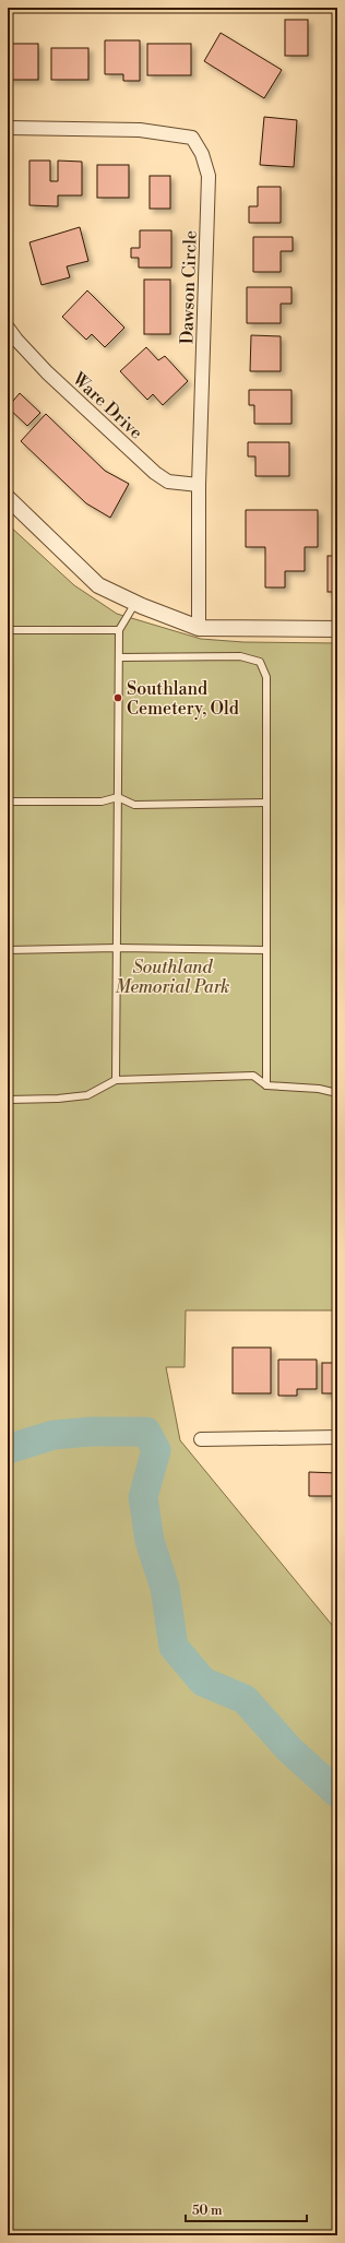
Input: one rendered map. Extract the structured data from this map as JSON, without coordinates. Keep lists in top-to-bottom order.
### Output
{
  "streets": {
    "street": ["Dawson Circle", "Ware Drive"]
  },
  "crossings": [
    ["Dawson Circle", "Ware Drive"]
  ],
  "parks": ["Southland Memorial Park"],
  "places": ["Southland Cemetery, Old"],
  "scale_bar": "50 m"
}
